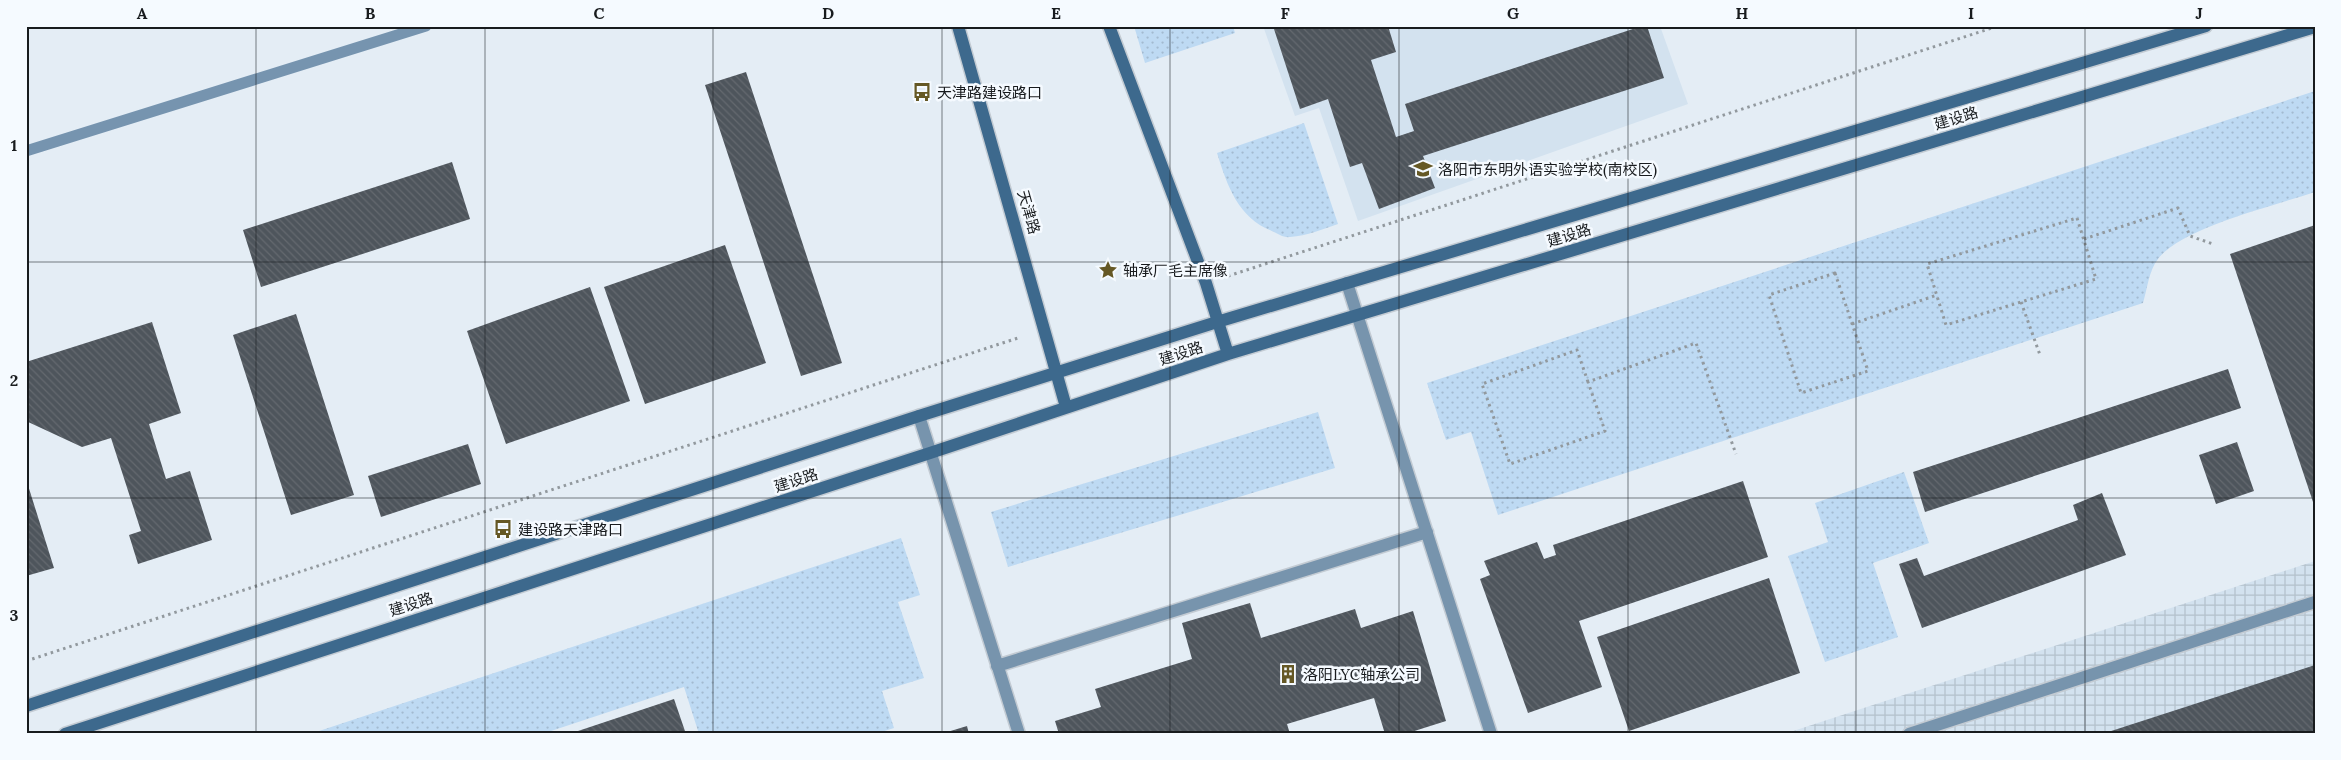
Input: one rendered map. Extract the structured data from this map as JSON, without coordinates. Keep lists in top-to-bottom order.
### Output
{
  "streets": {
    "street": ["建设路", "天津路"]
  },
  "crossings": [
    ["建设路", "天津路"]
  ],
  "places": {
    "bus stop": ["天津路建设路口", "建设路天津路口"],
    "school or university": ["洛阳市东明外语实验学校(南校区)"],
    "place": ["轴承厂毛主席像"],
    "building": ["洛阳LYC轴承公司"]
  },
  "grid": {
    "columns": [
      "A",
      "B",
      "C",
      "D",
      "E",
      "F",
      "G",
      "H",
      "I",
      "J"
    ],
    "rows": ["1", "2", "3"]
  }
}
